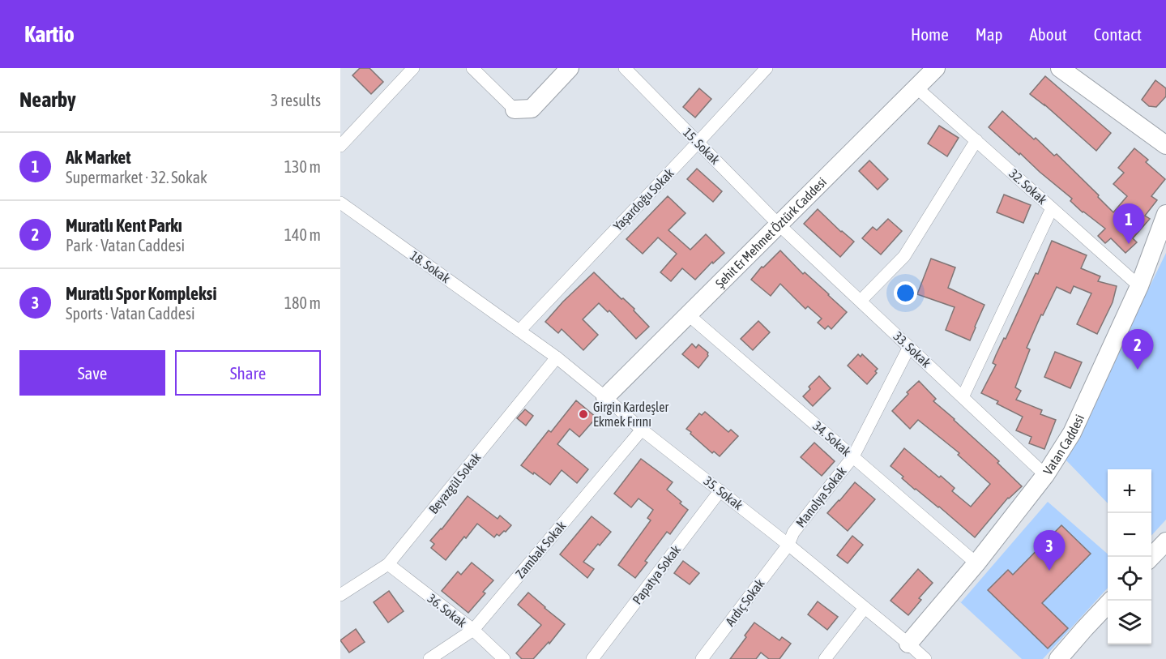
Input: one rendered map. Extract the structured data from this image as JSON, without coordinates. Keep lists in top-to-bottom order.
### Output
{
  "streets": {
    "street": [
      "15. Sokak",
      "32. Sokak",
      "Yaşardoğu Sokak",
      "Şehit Er Mehmet Öztürk Caddesi",
      "18. Sokak",
      "33. Sokak",
      "34. Sokak",
      "Vatan Caddesi",
      "Beyazgül Sokak",
      "35. Sokak",
      "Manolya Sokak",
      "Zambak Sokak",
      "Papatya Sokak",
      "Ardıç Sokak",
      "36. Sokak"
    ]
  },
  "crossings": [
    ["15. Sokak", "Yaşardoğu Sokak"],
    ["15. Sokak", "Şehit Er Mehmet Öztürk Caddesi"],
    ["15. Sokak", "33. Sokak"],
    ["32. Sokak", "Şehit Er Mehmet Öztürk Caddesi"],
    ["32. Sokak", "Vatan Caddesi"],
    ["Yaşardoğu Sokak", "18. Sokak"],
    ["Yaşardoğu Sokak", "35. Sokak"],
    ["Şehit Er Mehmet Öztürk Caddesi", "33. Sokak"],
    ["Şehit Er Mehmet Öztürk Caddesi", "34. Sokak"],
    ["Şehit Er Mehmet Öztürk Caddesi", "35. Sokak"],
    ["18. Sokak", "35. Sokak"],
    ["33. Sokak", "Vatan Caddesi"],
    ["33. Sokak", "Manolya Sokak"],
    ["34. Sokak", "Vatan Caddesi"],
    ["34. Sokak", "Manolya Sokak"],
    ["Vatan Caddesi", "35. Sokak"],
    ["Beyazgül Sokak", "35. Sokak"],
    ["Beyazgül Sokak", "36. Sokak"],
    ["35. Sokak", "Manolya Sokak"],
    ["35. Sokak", "Zambak Sokak"],
    ["35. Sokak", "Papatya Sokak"],
    ["35. Sokak", "Ardıç Sokak"],
    ["Manolya Sokak", "Ardıç Sokak"],
    ["Zambak Sokak", "36. Sokak"]
  ],
  "places": ["Girgin Kardeşler Ekmek Fırını"],
  "page": {
    "header": "Kartio",
    "nav": [
      "Home",
      "Map",
      "About",
      "Contact"
    ],
    "heading": ["Nearby", "3 results"],
    "list": [
      {
        "mark": "1",
        "name": "Ak Market",
        "note": "Supermarket · 32. Sokak",
        "value": "130 m"
      },
      {
        "mark": "2",
        "name": "Muratlı Kent Parkı",
        "note": "Park · Vatan Caddesi",
        "value": "140 m"
      },
      {
        "mark": "3",
        "name": "Muratlı Spor Kompleksi",
        "note": "Sports · Vatan Caddesi",
        "value": "180 m"
      }
    ],
    "pins": ["1", "2", "3"],
    "buttons": ["Save", "Share"],
    "map_buttons": ["+", "−"]
  }
}
